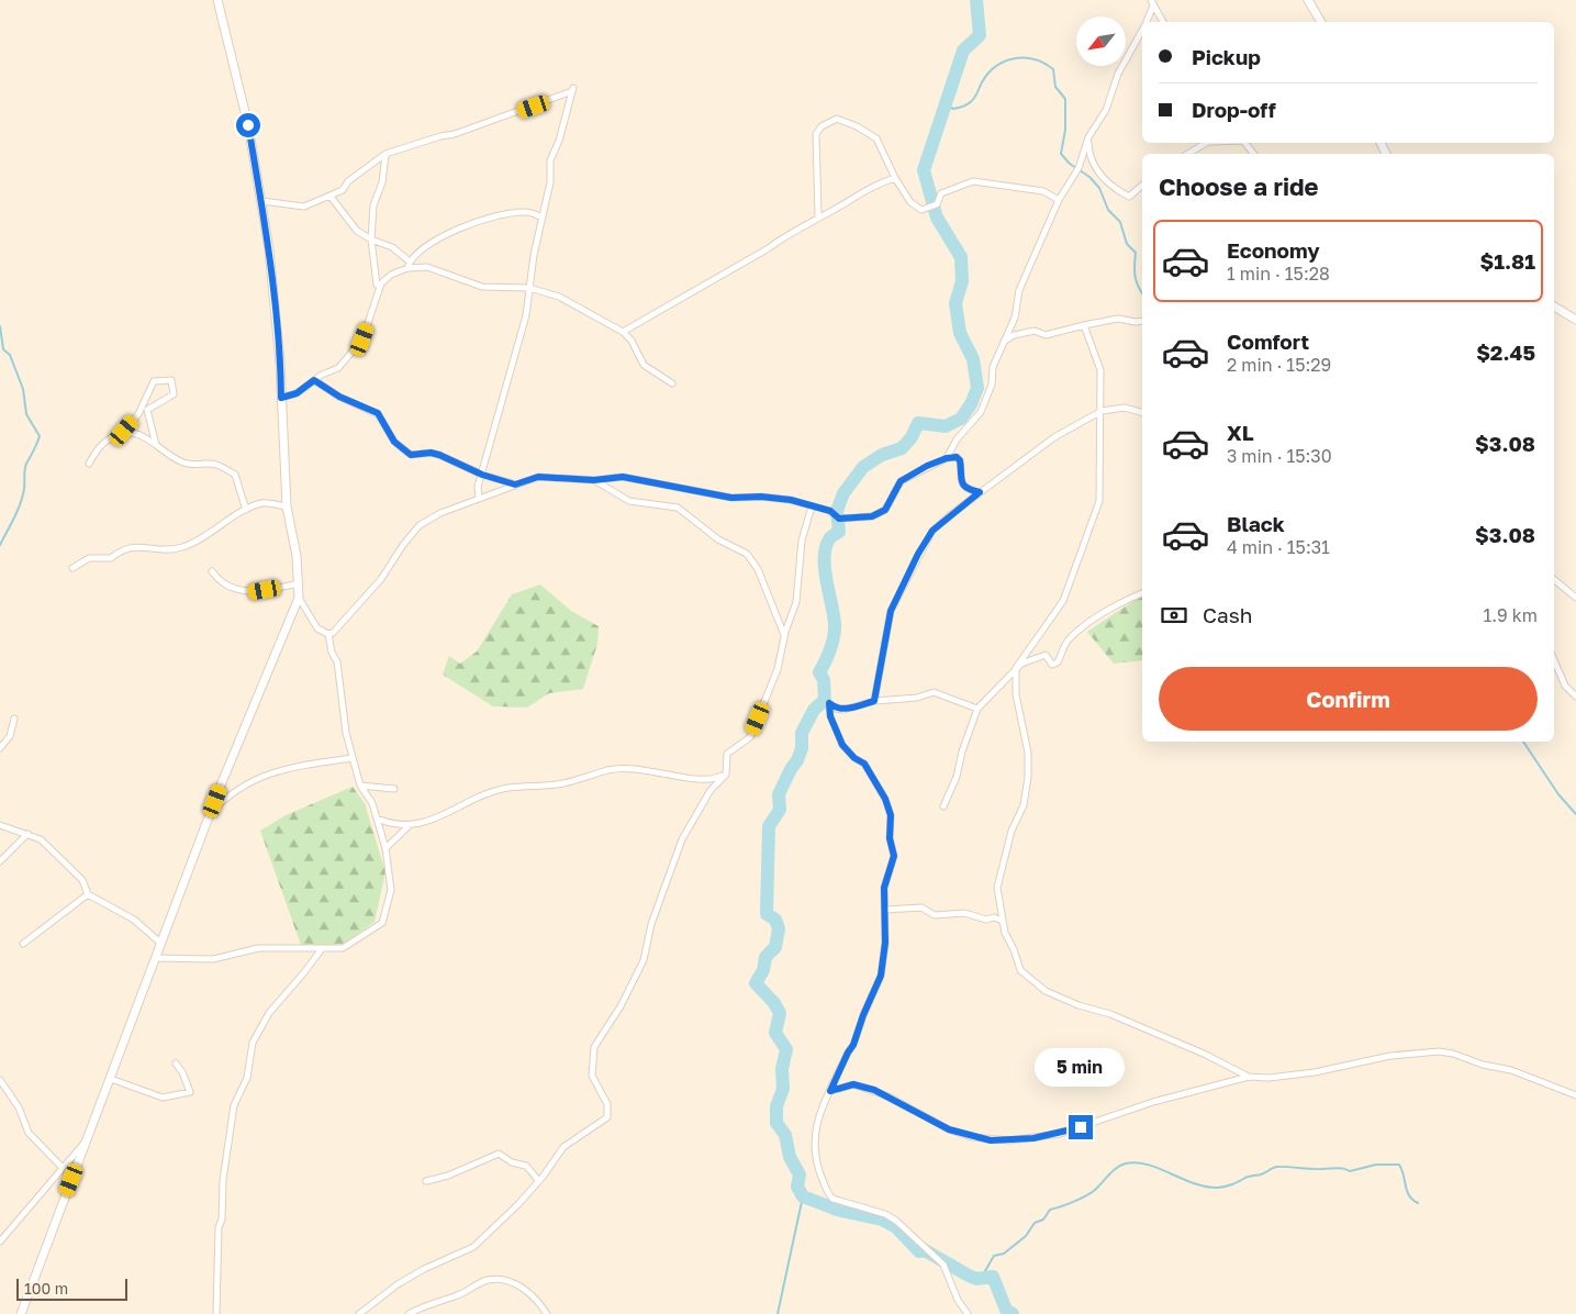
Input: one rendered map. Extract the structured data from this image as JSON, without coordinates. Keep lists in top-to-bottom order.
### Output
{
  "scale_bar": "100 m",
  "north": "bottom left",
  "page": {
    "banner": ["Pickup", "Drop-off"],
    "heading": "Choose a ride",
    "list": [
      {
        "name": "Economy",
        "note": "1 min · 15:28",
        "value": "$1.81"
      },
      {
        "name": "Comfort",
        "note": "2 min · 15:29",
        "value": "$2.45"
      },
      {
        "name": "XL",
        "note": "3 min · 15:30",
        "value": "$3.08"
      },
      {
        "name": "Black",
        "note": "4 min · 15:31",
        "value": "$3.08"
      }
    ],
    "pay": ["Cash", "1.9 km"],
    "buttons": "Confirm",
    "bubble": "5 min",
    "scale": "100 m"
  }
}
